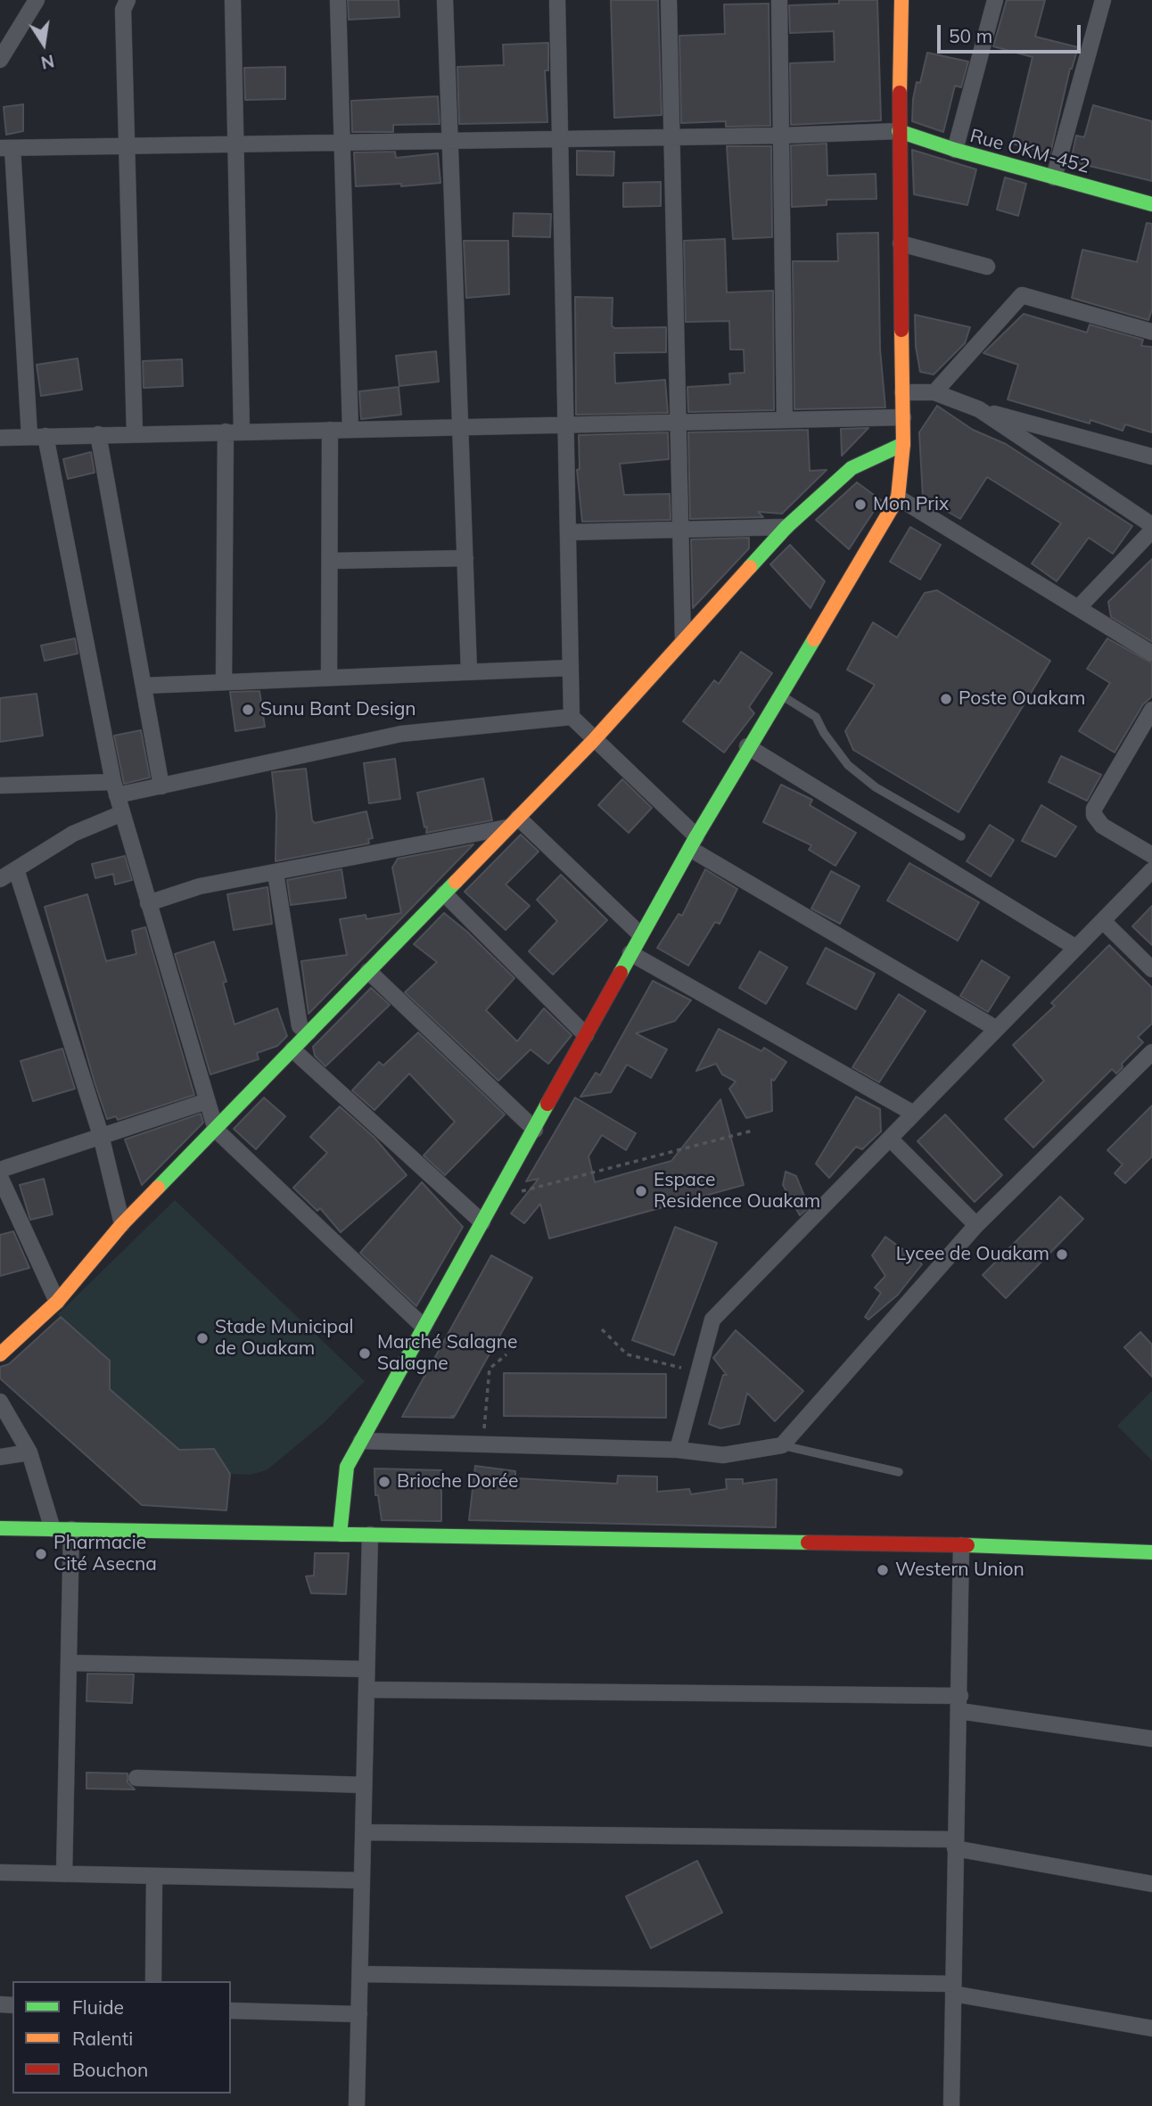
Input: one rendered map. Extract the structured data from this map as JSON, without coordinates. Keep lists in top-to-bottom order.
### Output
{
  "streets": {
    "street": ["Rue OKM-452"]
  },
  "places": [
    "Mon Prix",
    "Poste Ouakam",
    "Sunu Bant Design",
    "Espace Residence Ouakam",
    "Lycee de Ouakam",
    "Stade Municipal de Ouakam",
    "Marché Salagne Salagne",
    "Brioche Dorée",
    "Pharmacie Cité Asecna",
    "Western Union"
  ],
  "legend": ["Fluide", "Ralenti", "Bouchon"],
  "scale_bar": "50 m",
  "north": "bottom"
}
